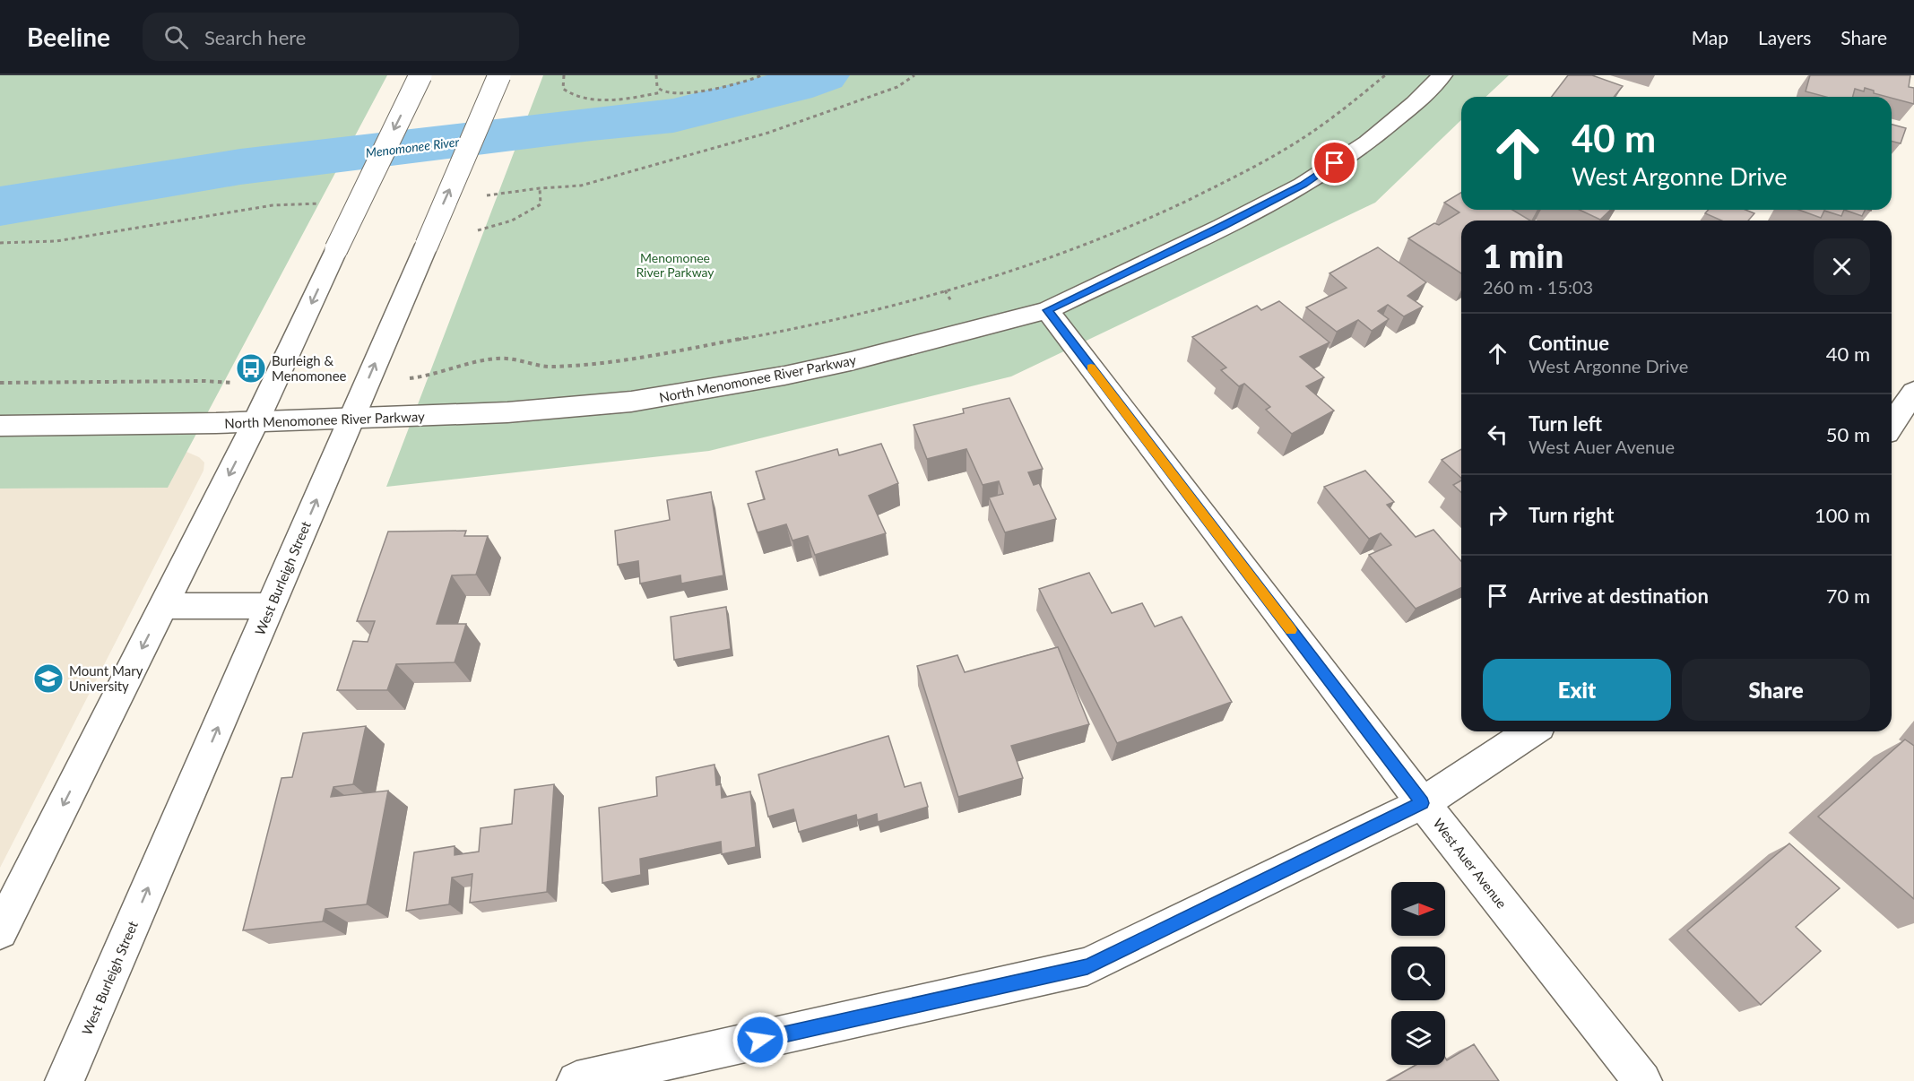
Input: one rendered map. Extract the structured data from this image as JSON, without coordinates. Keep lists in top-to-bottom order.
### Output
{
  "streets": {
    "street": ["North Menomonee River Parkway", "West Burleigh Street", "West Auer Avenue"]
  },
  "crossings": [
    ["North Menomonee River Parkway", "West Burleigh Street"],
    ["North Menomonee River Parkway", "West Auer Avenue"]
  ],
  "water": ["Menomonee River"],
  "parks": ["Menomonee River Parkway"],
  "places": {
    "bus stop": ["Burleigh & Menomonee"],
    "school or university": ["Mount Mary University"]
  },
  "north": "right",
  "page": {
    "header": "Beeline",
    "search": "Search here",
    "nav": ["Map", "Layers", "Share"],
    "turn": ["40 m", "West Argonne Drive"],
    "heading": ["1 min", "260 m · 15:03"],
    "list": [
      {
        "name": "Continue",
        "note": "West Argonne Drive",
        "value": "40 m"
      },
      {
        "name": "Turn left",
        "note": "West Auer Avenue",
        "value": "50 m"
      },
      {
        "name": "Turn right",
        "value": "100 m"
      },
      {
        "name": "Arrive at destination",
        "value": "70 m"
      }
    ],
    "buttons": ["Exit", "Share"]
  }
}
